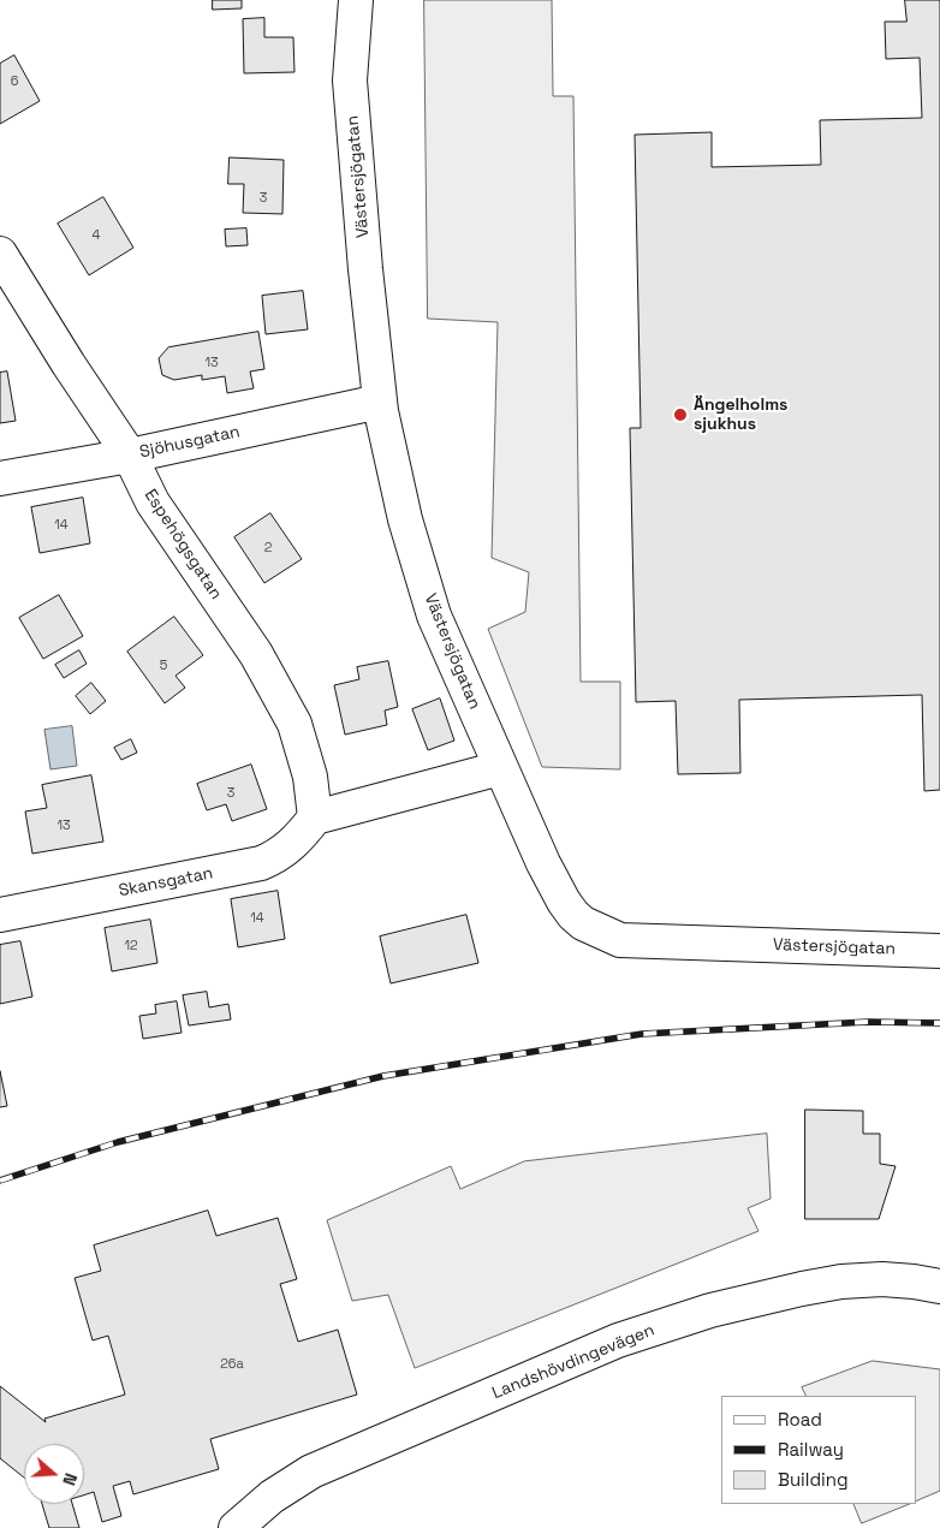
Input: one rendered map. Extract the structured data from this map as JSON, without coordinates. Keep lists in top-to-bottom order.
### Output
{
  "streets": {
    "street": [
      "Västersjögatan",
      "Sjöhusgatan",
      "Espehögsgatan",
      "Skansgatan",
      "Landshövdingevägen"
    ]
  },
  "crossings": [
    ["Västersjögatan", "Sjöhusgatan"],
    ["Sjöhusgatan", "Espehögsgatan"],
    ["Espehögsgatan", "Skansgatan"]
  ],
  "places": ["Ängelholms sjukhus"],
  "house_numbers": [
    "6",
    "3",
    "4",
    "13",
    "14",
    "2",
    "5",
    "3",
    "13",
    "14",
    "12",
    "26a"
  ],
  "legend": ["Road", "Railway", "Building"],
  "north": "right"
}
